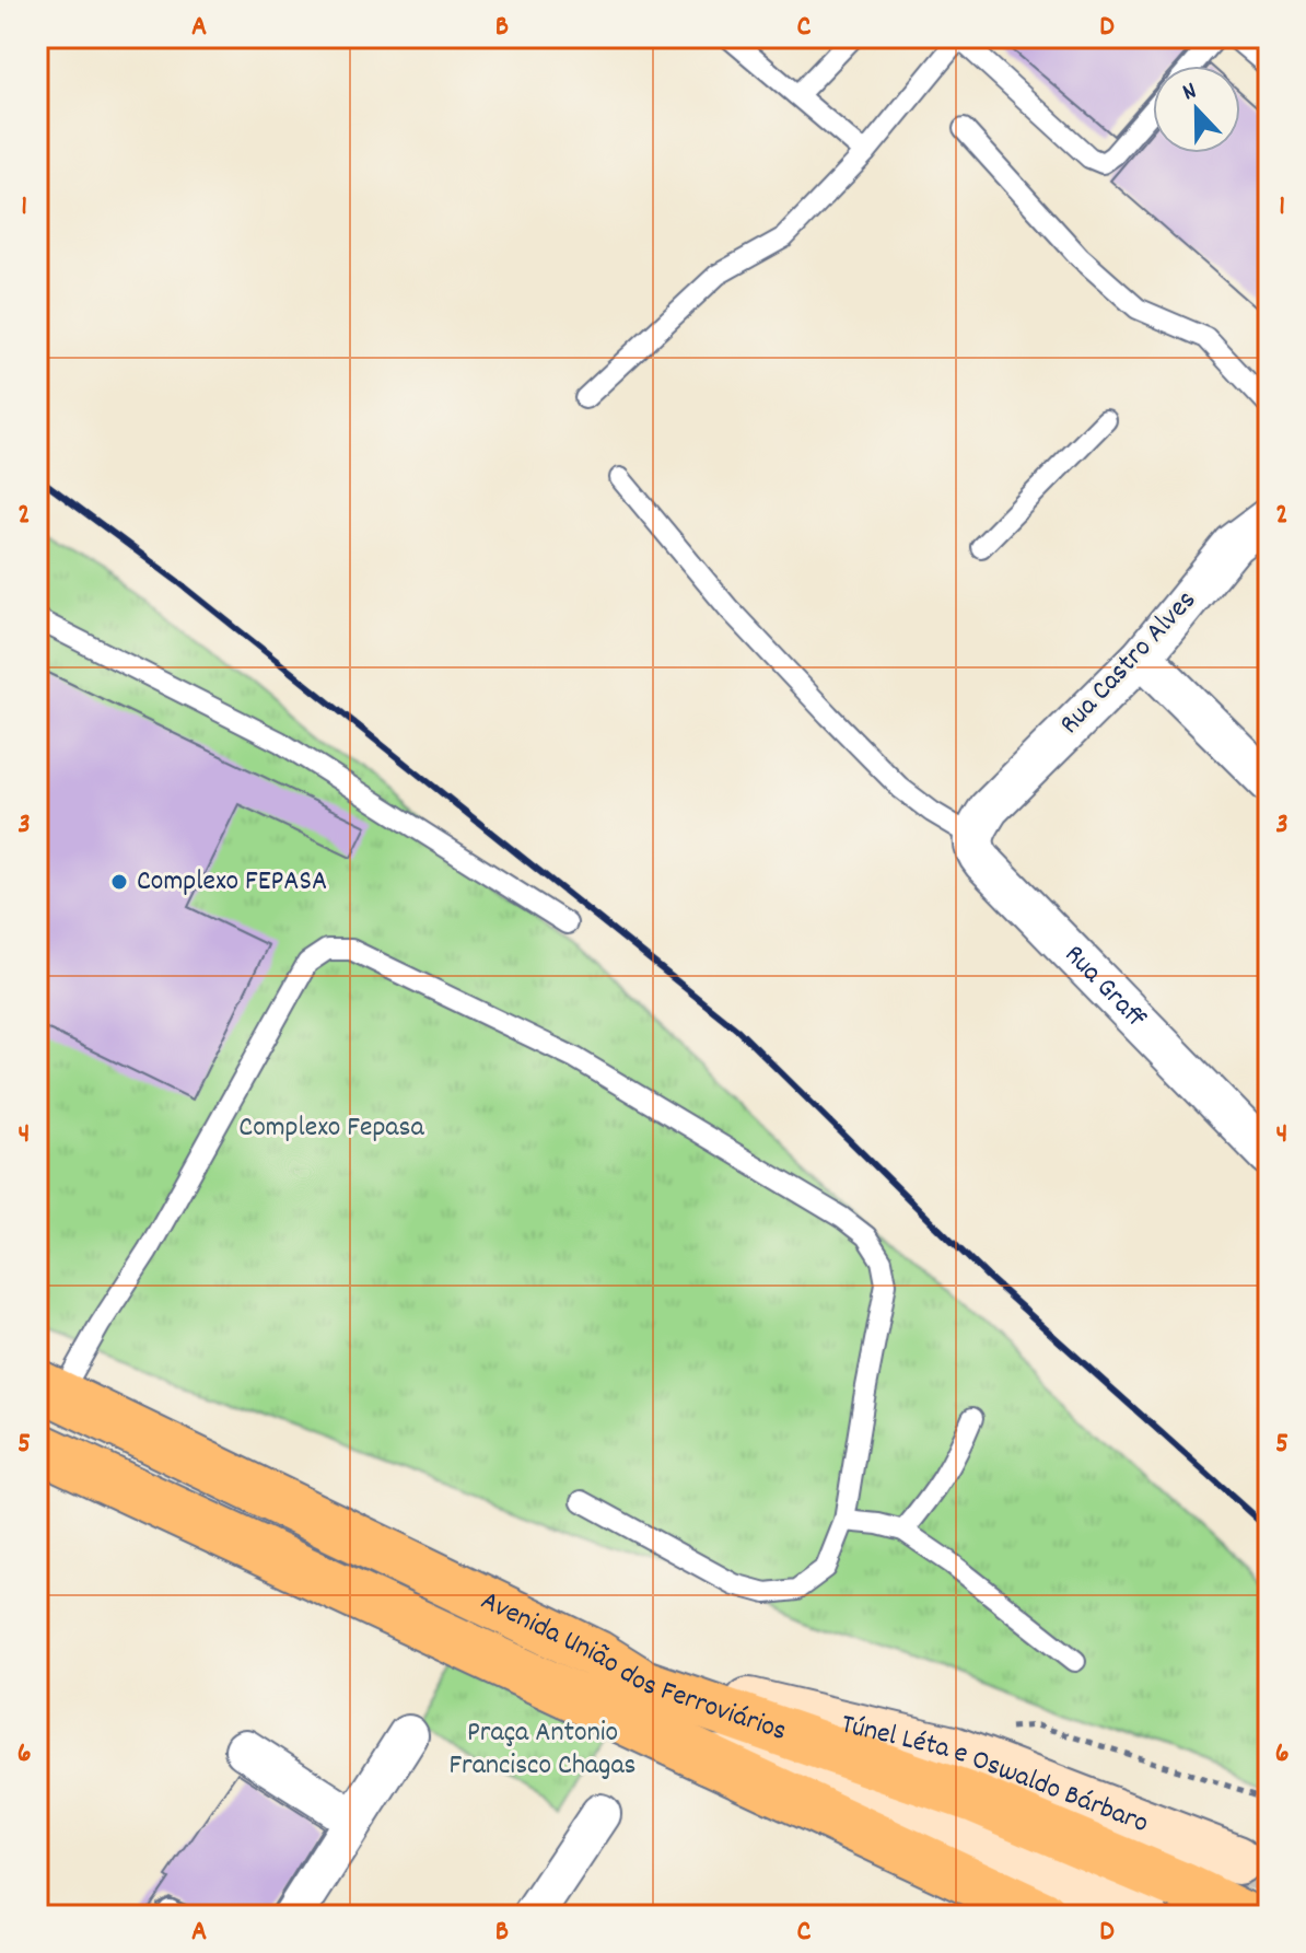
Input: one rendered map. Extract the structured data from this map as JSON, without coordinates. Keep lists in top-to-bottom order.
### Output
{
  "streets": {
    "main road": ["Avenida União dos Ferroviários", "Túnel Léta e Oswaldo Bárbaro"],
    "street": ["Rua Castro Alves", "Rua Graff"]
  },
  "crossings": [
    ["Rua Castro Alves", "Rua Graff"],
    ["Avenida União dos Ferroviários", "Túnel Léta e Oswaldo Bárbaro"]
  ],
  "parks": ["Complexo Fepasa", "Praça Antonio Francisco Chagas"],
  "places": ["Complexo FEPASA"],
  "north": "top",
  "grid": {
    "columns": [
      "A",
      "B",
      "C",
      "D"
    ],
    "rows": [
      "1",
      "2",
      "3",
      "4",
      "5",
      "6"
    ]
  }
}
